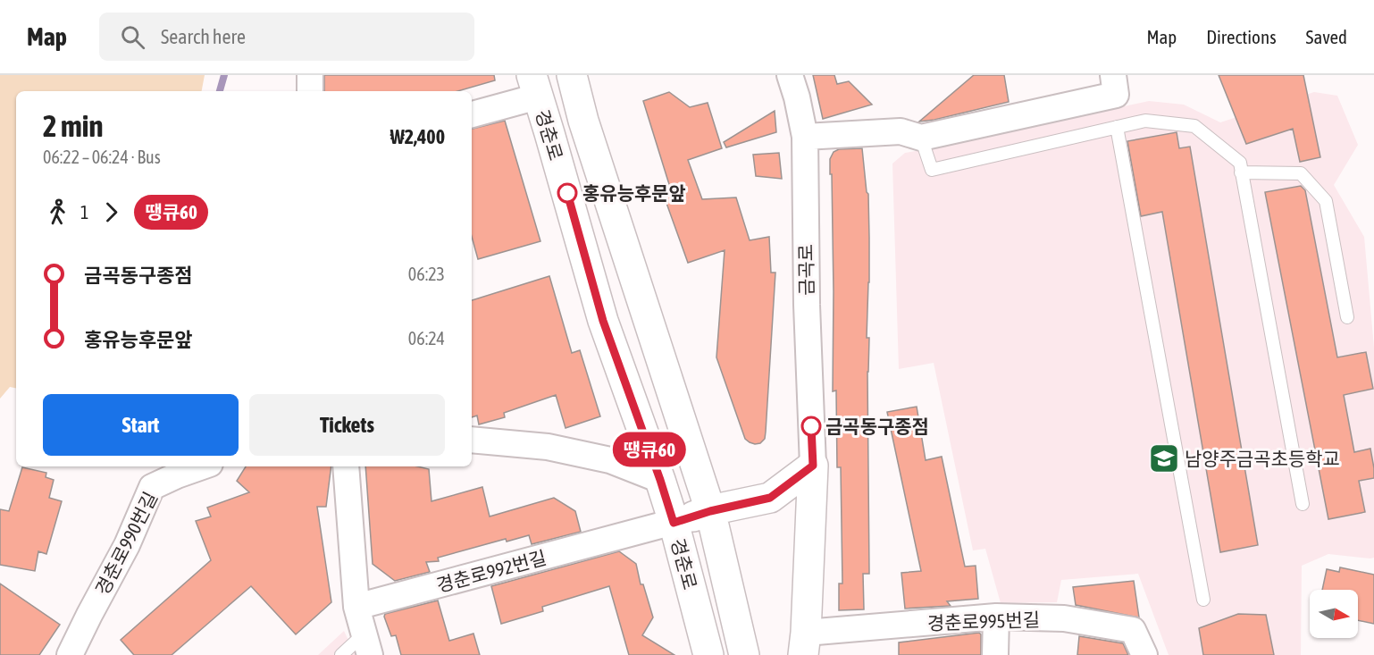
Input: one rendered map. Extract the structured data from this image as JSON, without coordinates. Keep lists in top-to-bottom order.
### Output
{
  "streets": {
    "street": [
      "경춘로",
      "금곡로",
      "경춘로990번길",
      "경춘로992번길",
      "경춘로995번길"
    ]
  },
  "crossings": [
    ["경춘로", "경춘로992번길"]
  ],
  "places": {
    "other": ["홍유능후문앞", "금곡동구종점"],
    "school or university": ["남양주금곡초등학교"]
  },
  "lines": ["bus line 땡큐60"],
  "north": "right",
  "page": {
    "header": "Map",
    "search": "Search here",
    "nav": ["Map", "Directions", "Saved"],
    "on_map": "땡큐60",
    "heading": ["2 min", "06:22 – 06:24 · Bus", "₩2,400"],
    "legs": ["1", "땡큐60"],
    "list": [
      {
        "name": "금곡동구종점",
        "value": "06:23"
      },
      {
        "name": "홍유능후문앞",
        "value": "06:24"
      }
    ],
    "buttons": ["Start", "Tickets"]
  }
}
